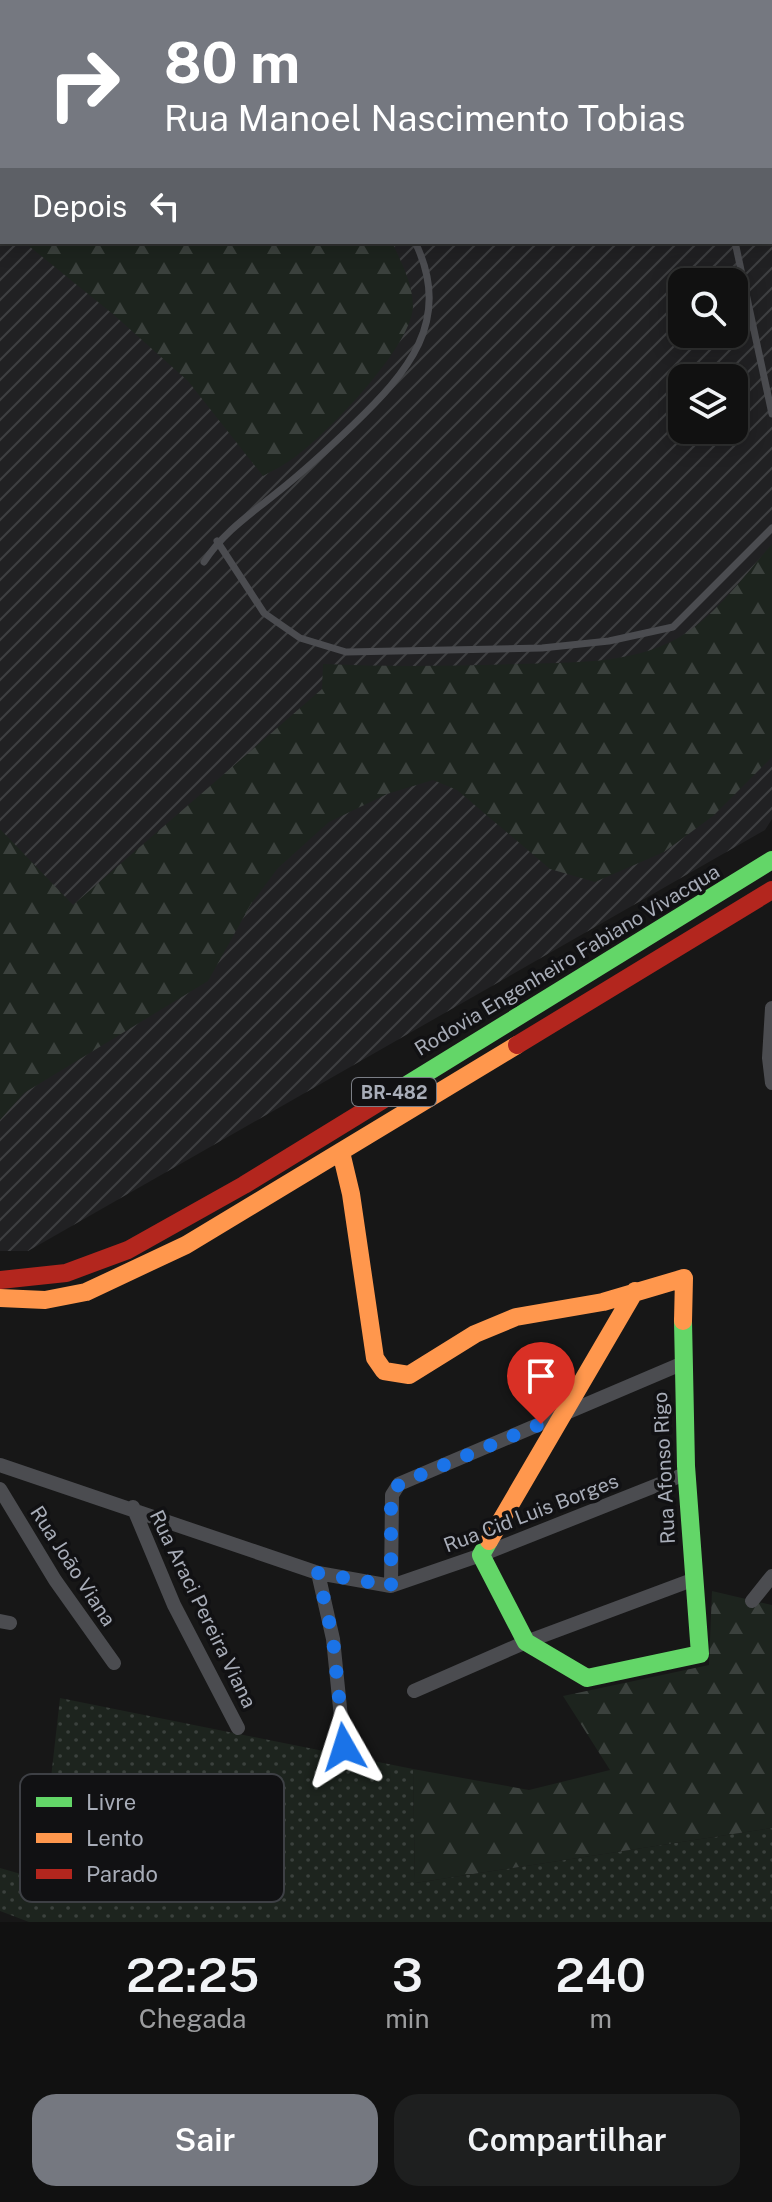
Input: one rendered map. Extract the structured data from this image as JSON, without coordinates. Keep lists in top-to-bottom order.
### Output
{
  "streets": {
    "main road": ["Rodovia Engenheiro Fabiano Vivacqua", "BR-482", "Rua Afonso Rigo"],
    "street": ["Rua Cid Luis Borges", "Rua João Viana", "Rua Araci Pereira Viana"]
  },
  "crossings": [
    ["Rua Afonso Rigo", "Rua Cid Luis Borges"]
  ],
  "legend": ["Livre", "Lento", "Parado"],
  "page": {
    "turn": ["80 m", "Rua Manoel Nascimento Tobias"],
    "then": "Depois",
    "eta": [
      "22:25",
      "Chegada",
      "3",
      "min",
      "240",
      "m"
    ],
    "buttons": ["Sair", "Compartilhar"]
  }
}
